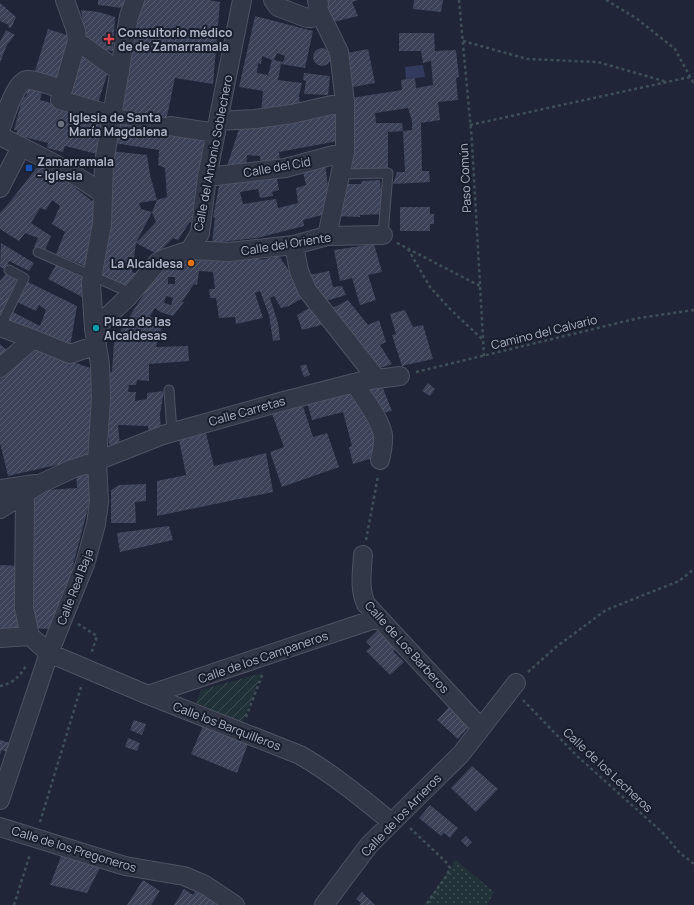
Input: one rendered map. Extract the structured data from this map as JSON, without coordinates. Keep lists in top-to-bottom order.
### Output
{
  "streets": {
    "street": [
      "Calle del Antonio Soblechero",
      "Calle del Cid",
      "Calle del Oriente",
      "Calle Carretas",
      "Calle Real Baja",
      "Calle de Los Barberos",
      "Calle de los Campaneros",
      "Calle los Barquilleros",
      "Calle de los Arrieros",
      "Calle de los Pregoneros"
    ],
    "path": ["Paso Común", "Camino del Calvario", "Calle de los Lecheros"]
  },
  "crossings": [
    ["Calle del Antonio Soblechero", "Calle del Cid"],
    ["Calle del Antonio Soblechero", "Calle del Oriente"],
    ["Paso Común", "Camino del Calvario"],
    ["Camino del Calvario", "Calle Carretas"],
    ["Calle Carretas", "Calle Real Baja"],
    ["Calle Real Baja", "Calle los Barquilleros"],
    ["Calle de Los Barberos", "Calle de los Campaneros"],
    ["Calle de Los Barberos", "Calle de los Arrieros"],
    ["Calle de los Campaneros", "Calle los Barquilleros"],
    ["Calle los Barquilleros", "Calle de los Arrieros"],
    ["Calle de los Lecheros", "Calle de los Arrieros"]
  ],
  "places": {
    "health": ["Consultorio médico de de Zamarramala"],
    "other": ["Iglesia de Santa María Magdalena", "La Alcaldesa", "Plaza de las Alcaldesas"],
    "transit": ["Zamarramala - Iglesia"]
  }
}
